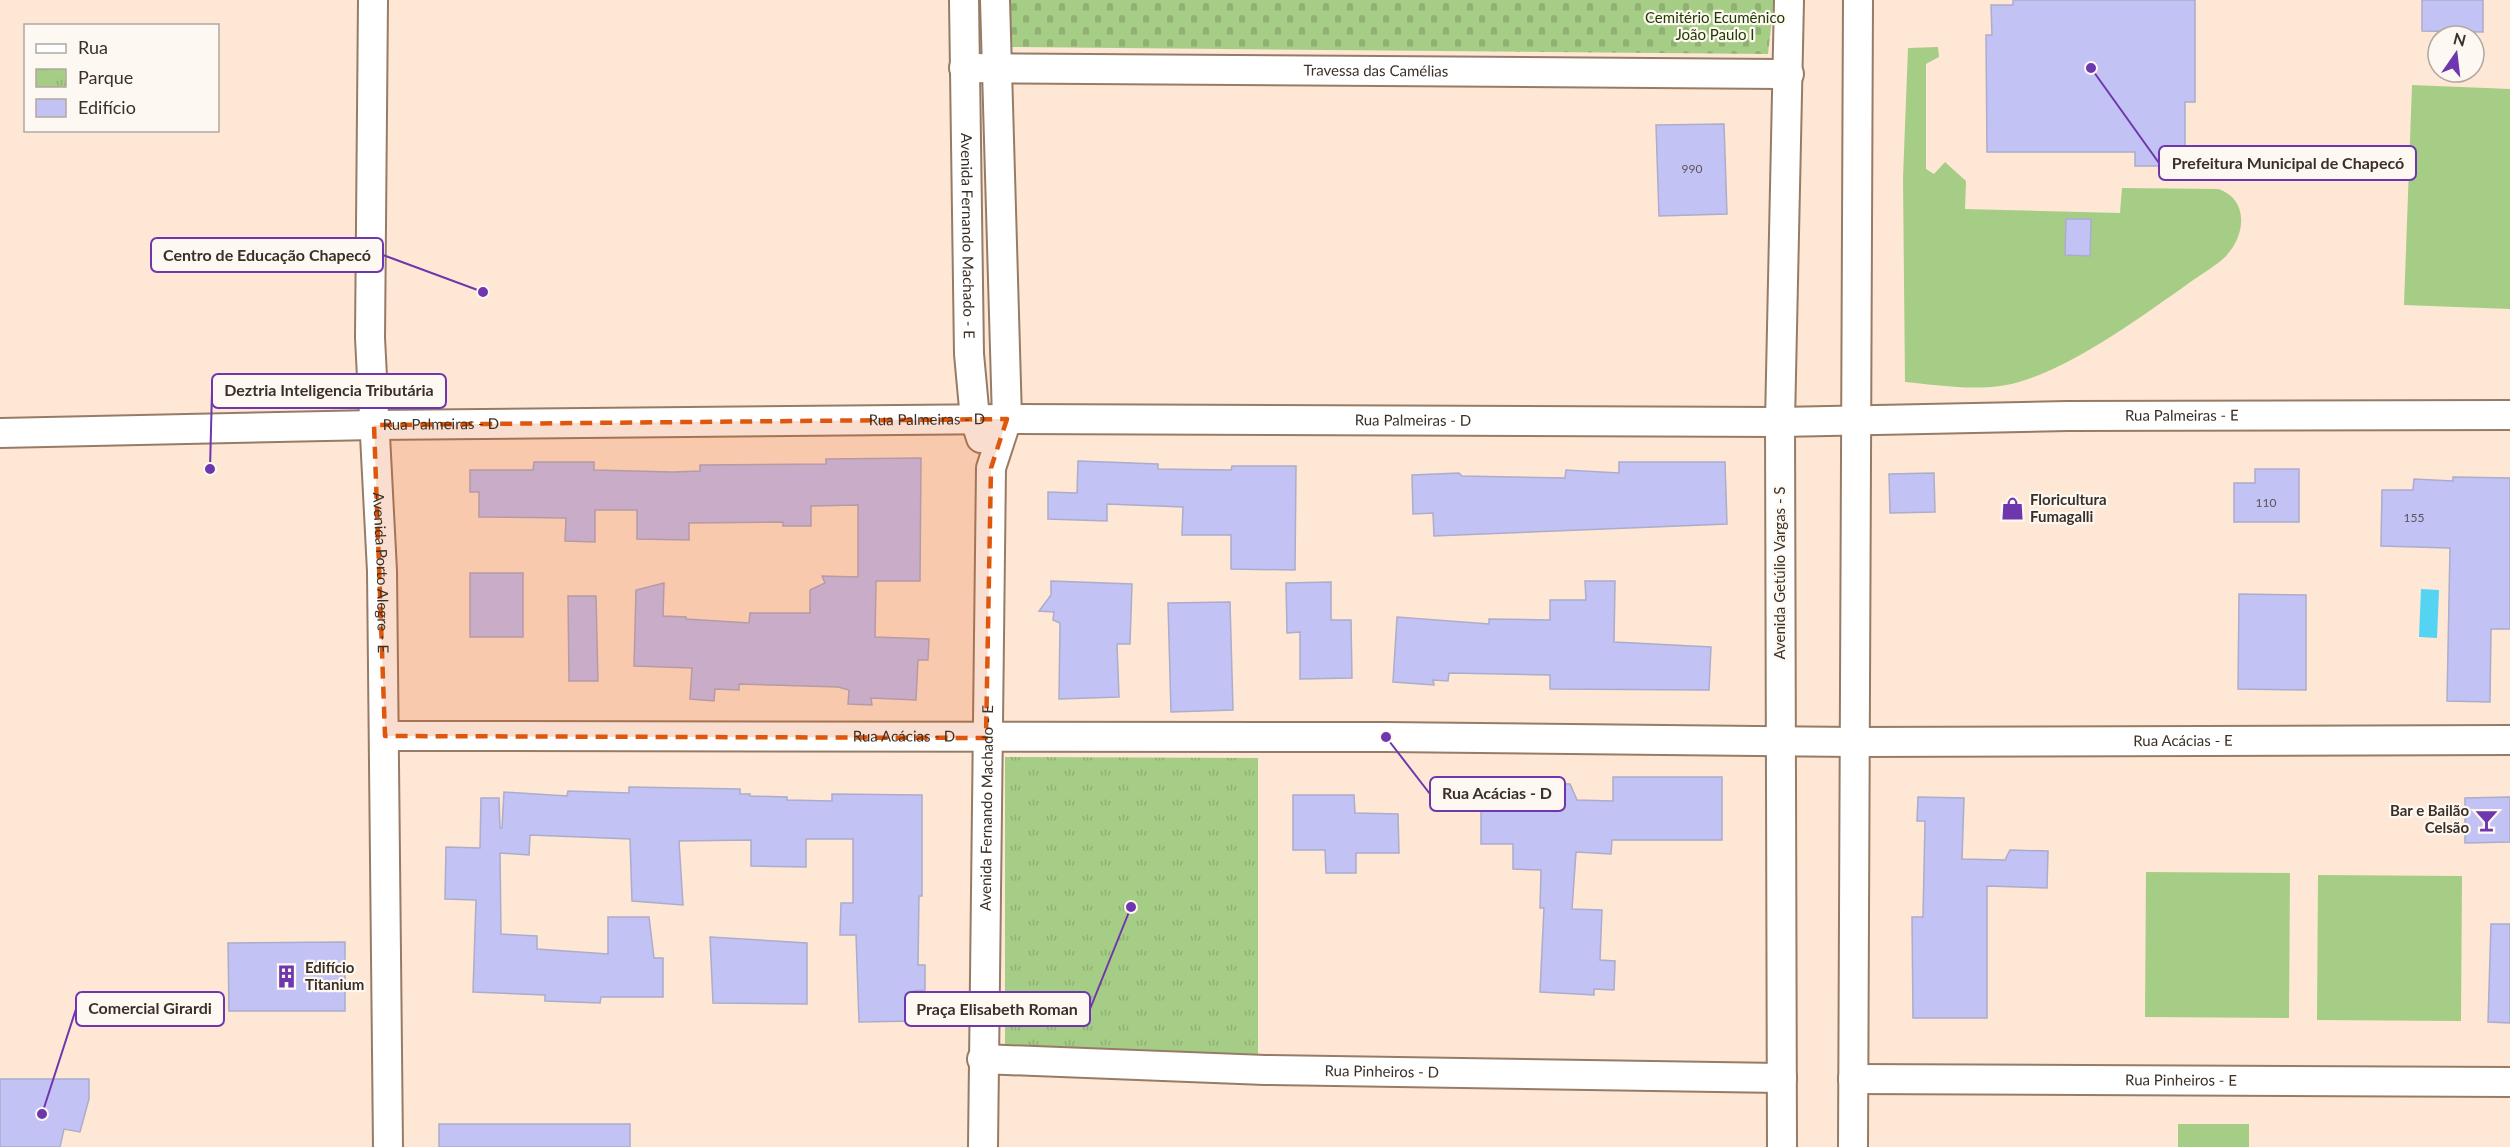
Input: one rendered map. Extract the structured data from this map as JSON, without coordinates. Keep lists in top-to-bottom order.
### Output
{
  "streets": {
    "street": [
      "Travessa das Camélias",
      "Avenida Fernando Machado - E",
      "Rua Palmeiras - E",
      "Rua Palmeiras - D",
      "Avenida Porto Alegre - E",
      "Avenida Getúlio Vargas - S",
      "Rua Acácias - D",
      "Rua Acácias - E",
      "Rua Pinheiros - D",
      "Rua Pinheiros - E"
    ]
  },
  "crossings": [
    ["Travessa das Camélias", "Avenida Fernando Machado - E"],
    ["Travessa das Camélias", "Avenida Getúlio Vargas - S"],
    ["Avenida Fernando Machado - E", "Rua Palmeiras - D"],
    ["Avenida Fernando Machado - E", "Rua Acácias - D"],
    ["Avenida Fernando Machado - E", "Rua Pinheiros - D"],
    ["Rua Palmeiras - E", "Rua Palmeiras - D"],
    ["Rua Palmeiras - D", "Avenida Porto Alegre - E"],
    ["Rua Palmeiras - D", "Avenida Getúlio Vargas - S"],
    ["Avenida Porto Alegre - E", "Rua Acácias - D"],
    ["Avenida Getúlio Vargas - S", "Rua Acácias - D"],
    ["Avenida Getúlio Vargas - S", "Rua Pinheiros - D"],
    ["Rua Acácias - D", "Rua Acácias - E"]
  ],
  "parks": ["Cemitério Ecumênico João Paulo I"],
  "places": {
    "other": [
      "Prefeitura Municipal de Chapecó",
      "Centro de Educação Chapecó",
      "Deztria Inteligencia Tributária",
      "Rua Acácias - D",
      "Praça Elisabeth Roman",
      "Comercial Girardi"
    ],
    "shop": ["Floricultura Fumagalli"],
    "bar": ["Bar e Bailão Celsão"],
    "building": ["Edifício Titanium"]
  },
  "house_numbers": ["990", "110", "155"],
  "legend": ["Rua", "Parque", "Edifício"],
  "north": "top"
}
